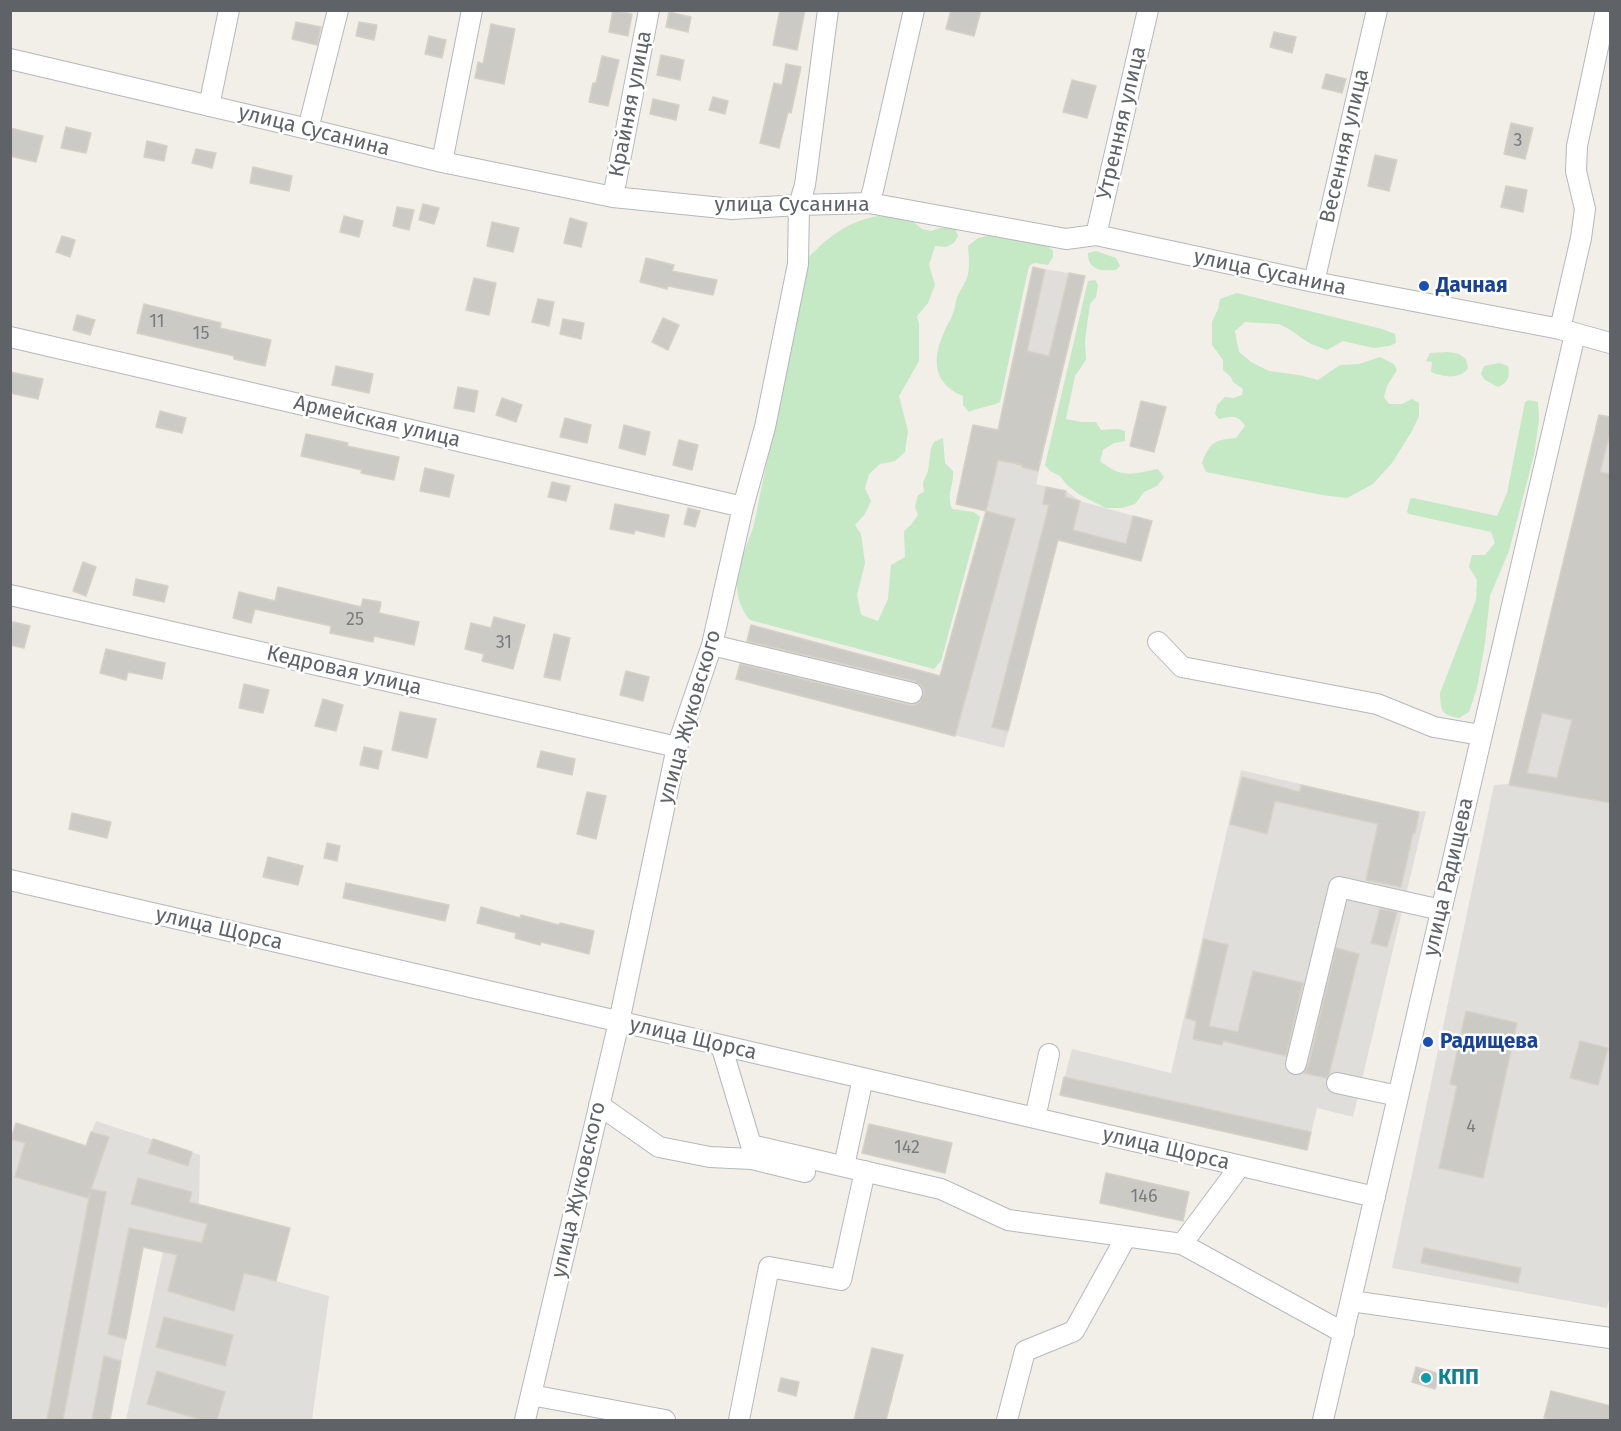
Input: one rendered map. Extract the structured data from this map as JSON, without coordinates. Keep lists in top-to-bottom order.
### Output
{
  "streets": {
    "street": [
      "Крайняя улица",
      "Утренняя улица",
      "улица Сусанина",
      "Весенняя улица",
      "Армейская улица",
      "Кедровая улица",
      "улица Жуковского",
      "улица Радищева",
      "улица Щорса"
    ]
  },
  "crossings": [
    ["Крайняя улица", "улица Сусанина"],
    ["Утренняя улица", "улица Сусанина"],
    ["улица Сусанина", "Весенняя улица"],
    ["улица Сусанина", "улица Жуковского"],
    ["улица Сусанина", "улица Радищева"],
    ["Армейская улица", "улица Жуковского"],
    ["Кедровая улица", "улица Жуковского"],
    ["улица Жуковского", "улица Щорса"],
    ["улица Радищева", "улица Щорса"]
  ],
  "places": ["Дачная", "Радищева", "КПП"],
  "house_numbers": [
    "3",
    "11",
    "15",
    "25",
    "31",
    "4",
    "142",
    "146"
  ]
}
